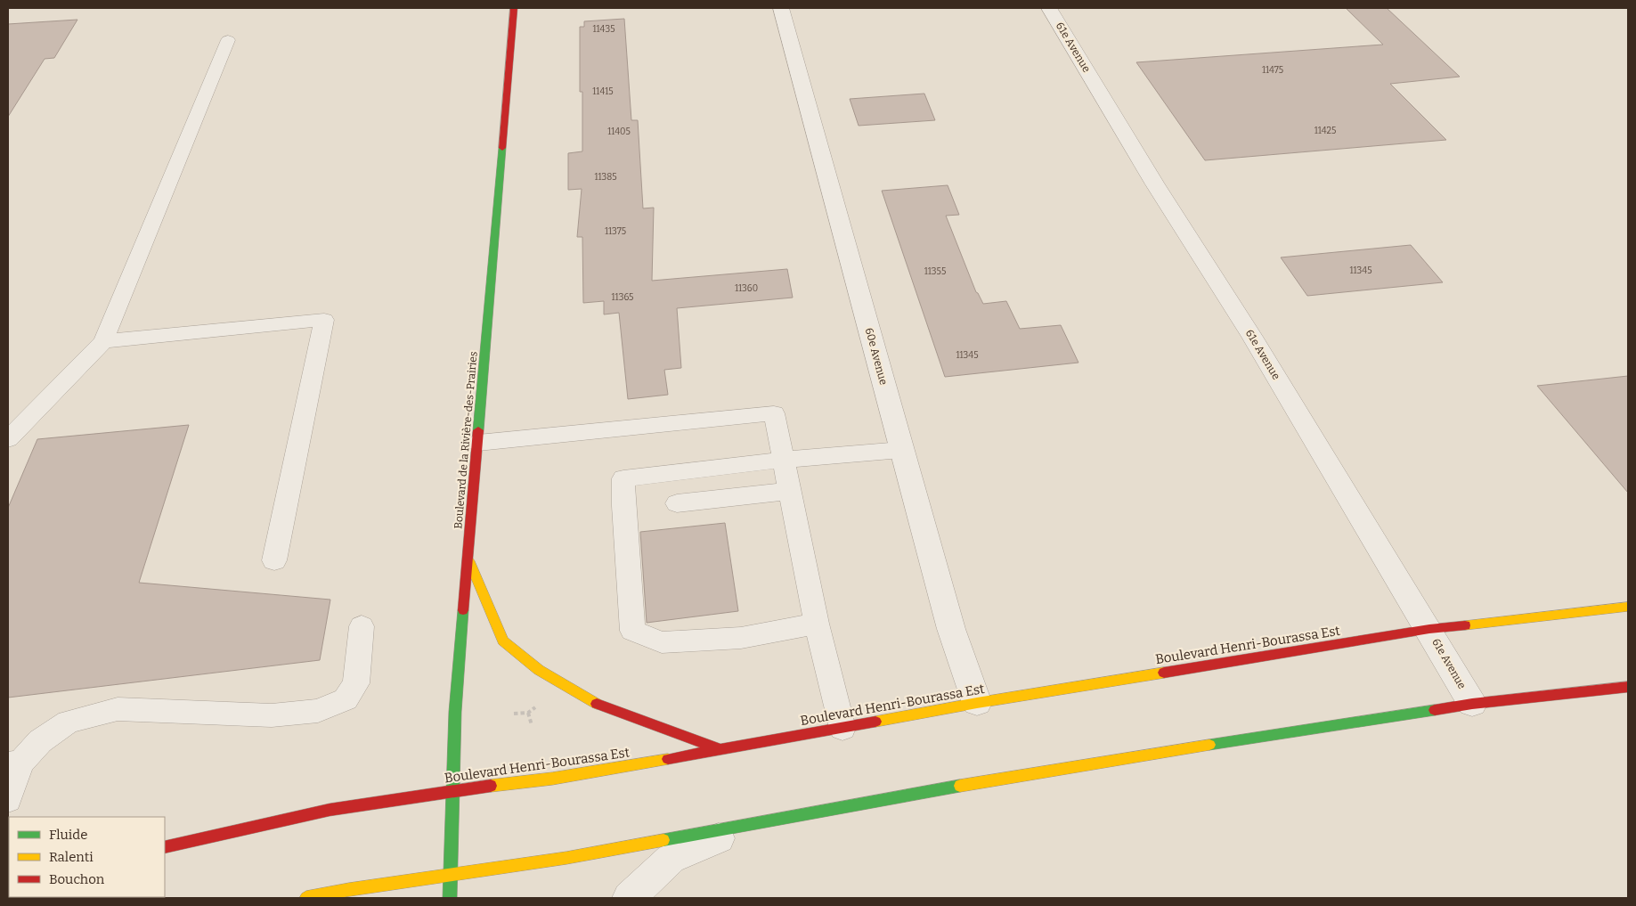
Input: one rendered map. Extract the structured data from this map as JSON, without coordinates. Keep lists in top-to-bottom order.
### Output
{
  "streets": {
    "main road": ["Boulevard de la Rivière-des-Prairies", "Boulevard Henri-Bourassa Est"],
    "street": ["61e Avenue", "60e Avenue"]
  },
  "crossings": [
    ["61e Avenue", "Boulevard Henri-Bourassa Est"],
    ["60e Avenue", "Boulevard Henri-Bourassa Est"],
    ["Boulevard de la Rivière-des-Prairies", "Boulevard Henri-Bourassa Est"]
  ],
  "house_numbers": [
    "11435",
    "11475",
    "11415",
    "11425",
    "11405",
    "11385",
    "11375",
    "11345",
    "11355",
    "11360",
    "11365",
    "11345"
  ],
  "legend": ["Fluide", "Ralenti", "Bouchon"]
}
